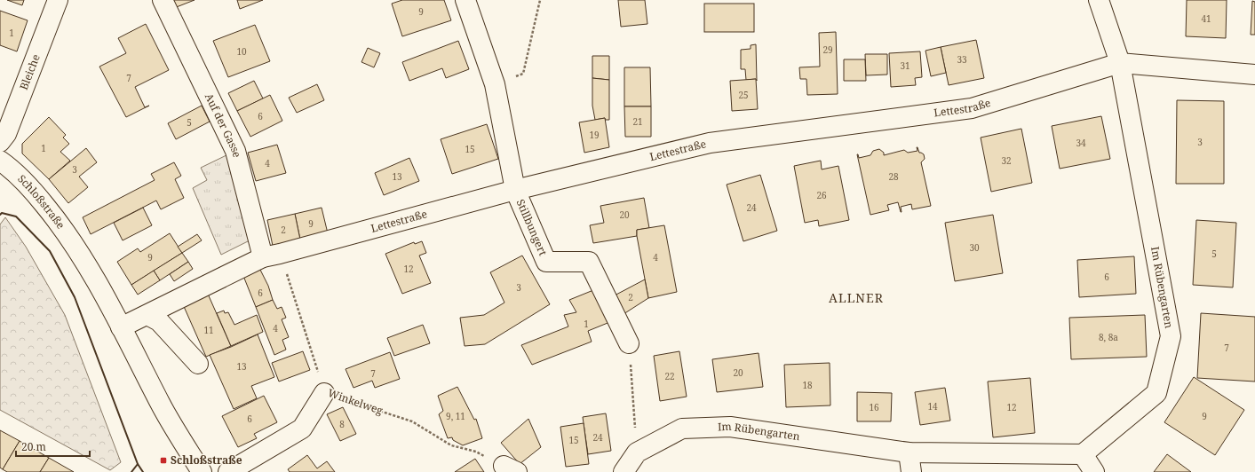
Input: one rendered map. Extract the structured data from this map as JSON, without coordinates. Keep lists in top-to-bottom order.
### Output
{
  "streets": {
    "street": [
      "Bleiche",
      "Lettestraße",
      "Auf der Gasse",
      "Schloßstraße",
      "Stillbungert",
      "Im Rübengarten"
    ],
    "path": ["Winkelweg"]
  },
  "crossings": [
    ["Lettestraße", "Auf der Gasse"],
    ["Lettestraße", "Schloßstraße"],
    ["Lettestraße", "Stillbungert"],
    ["Lettestraße", "Im Rübengarten"],
    ["Lettestraße", "Winkelweg"],
    ["Auf der Gasse", "Winkelweg"]
  ],
  "districts": ["ALLNER"],
  "places": {
    "transit": ["Schloßstraße"]
  },
  "house_numbers": [
    "9",
    "41",
    "1",
    "29",
    "10",
    "33",
    "31",
    "7",
    "25",
    "6",
    "21",
    "5",
    "19",
    "3",
    "34",
    "1",
    "15",
    "32",
    "4",
    "3",
    "13",
    "28",
    "26",
    "24",
    "20",
    "9",
    "2",
    "30",
    "5",
    "9",
    "4",
    "12",
    "6",
    "3",
    "6",
    "2",
    "1",
    "4",
    "11",
    "8, 8a",
    "7",
    "13",
    "20",
    "7",
    "22",
    "18",
    "14",
    "16",
    "12",
    "9, 11",
    "9",
    "6",
    "8",
    "24",
    "15"
  ],
  "scale_bar": "20 m"
}
